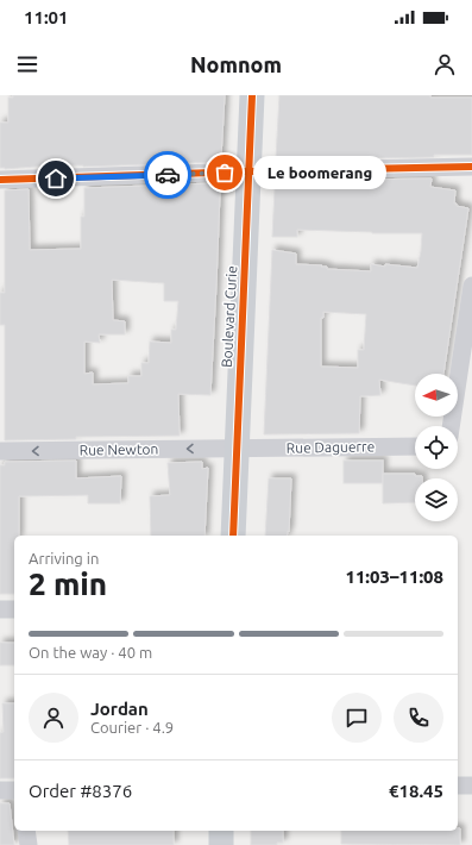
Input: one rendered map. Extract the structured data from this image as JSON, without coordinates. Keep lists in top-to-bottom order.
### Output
{
  "streets": {
    "street": ["Boulevard Curie", "Rue Daguerre", "Rue Newton"]
  },
  "crossings": [
    ["Boulevard Curie", "Rue Daguerre"],
    ["Boulevard Curie", "Rue Newton"],
    ["Rue Daguerre", "Rue Newton"]
  ],
  "one_way": ["Rue Newton"],
  "places": ["Le boomerang"],
  "north": "left",
  "page": {
    "status": "11:01",
    "header": "Nomnom",
    "bubble": "Le boomerang",
    "heading": ["2 min", "Arriving in", "11:03–11:08"],
    "panel": [
      "Jordan",
      "Courier · 4.9",
      "Order #8376",
      "€18.45"
    ],
    "bar": "On the way · 40 m"
  }
}
